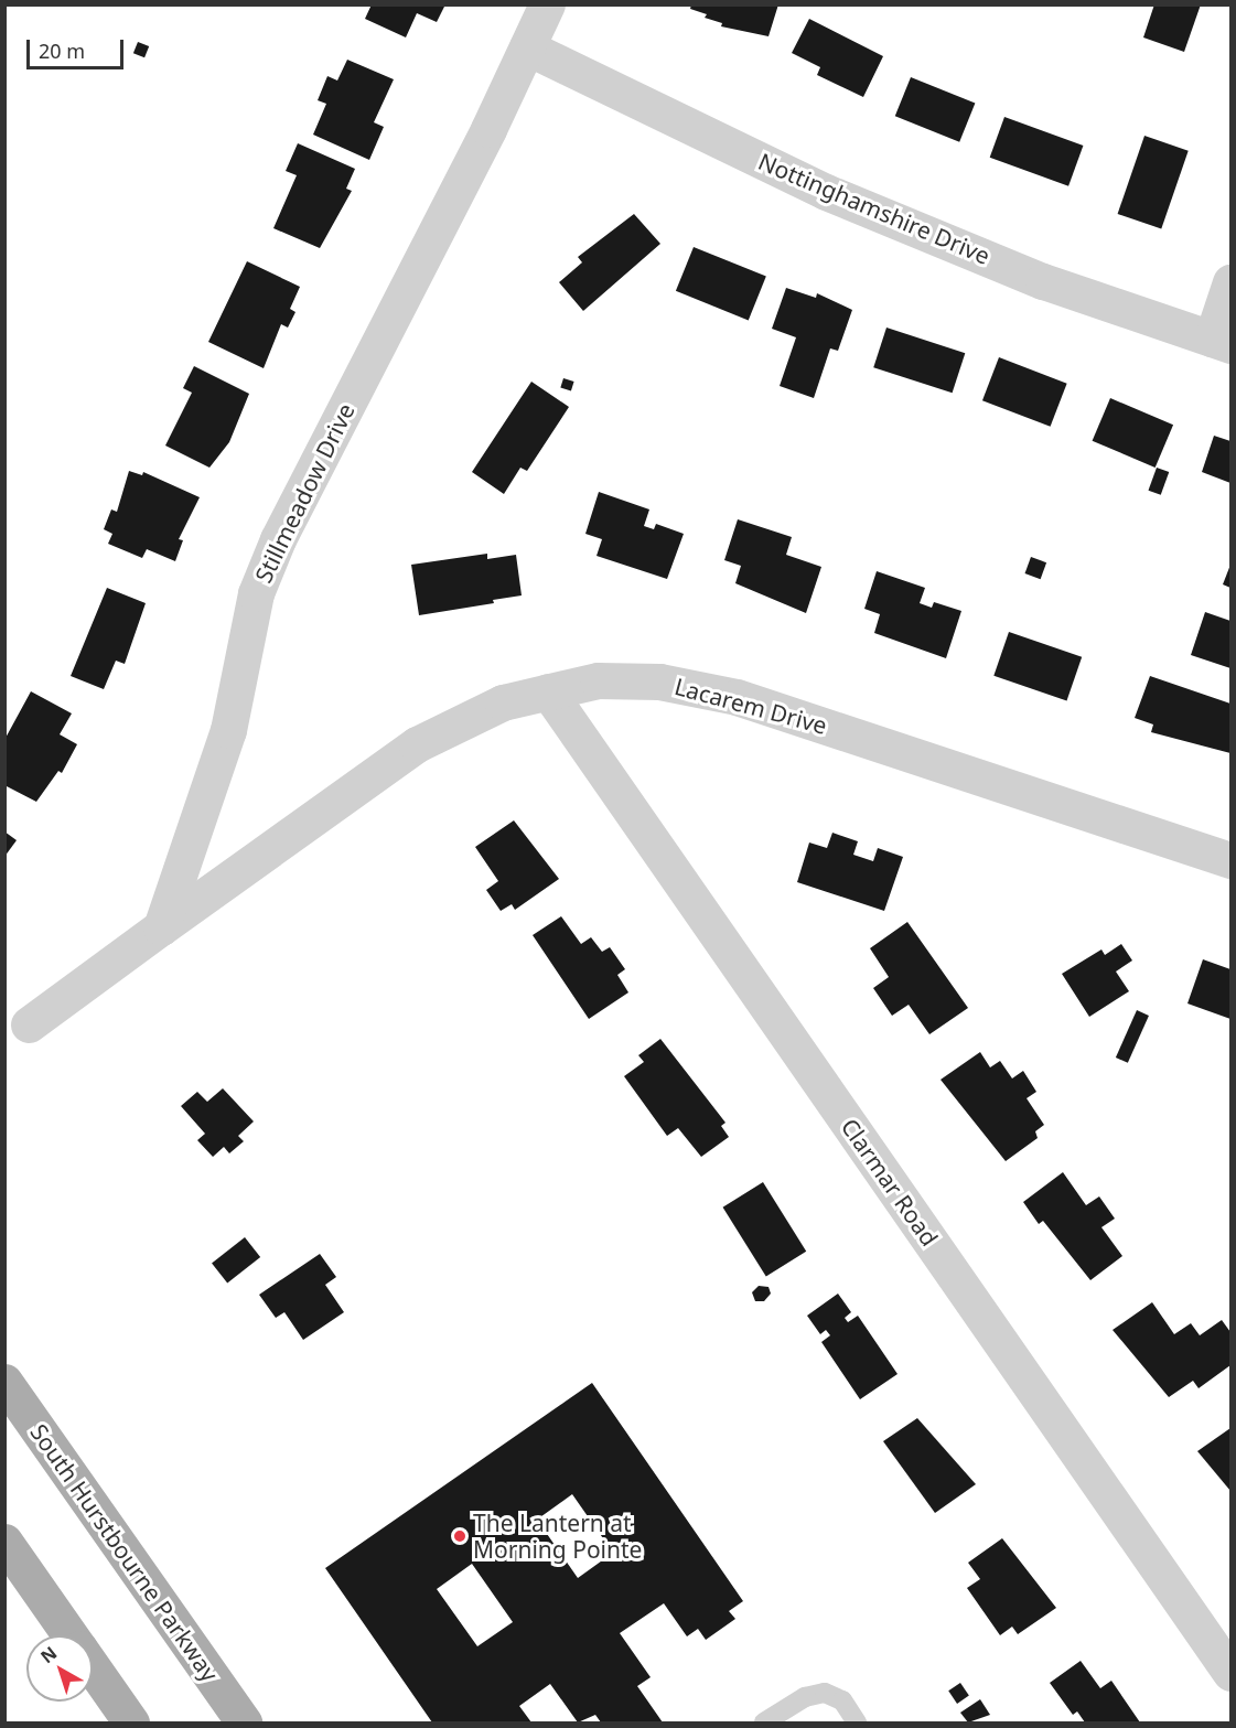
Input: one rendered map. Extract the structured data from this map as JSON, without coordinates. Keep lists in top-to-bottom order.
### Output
{
  "streets": {
    "main road": ["South Hurstbourne Parkway"],
    "street": [
      "Nottinghamshire Drive",
      "Stillmeadow Drive",
      "Lacarem Drive",
      "Clarmar Road"
    ]
  },
  "crossings": [
    ["Nottinghamshire Drive", "Stillmeadow Drive"],
    ["Stillmeadow Drive", "Lacarem Drive"],
    ["Lacarem Drive", "Clarmar Road"]
  ],
  "places": ["The Lantern at Morning Pointe"],
  "scale_bar": "20 m",
  "north": "top left"
}
